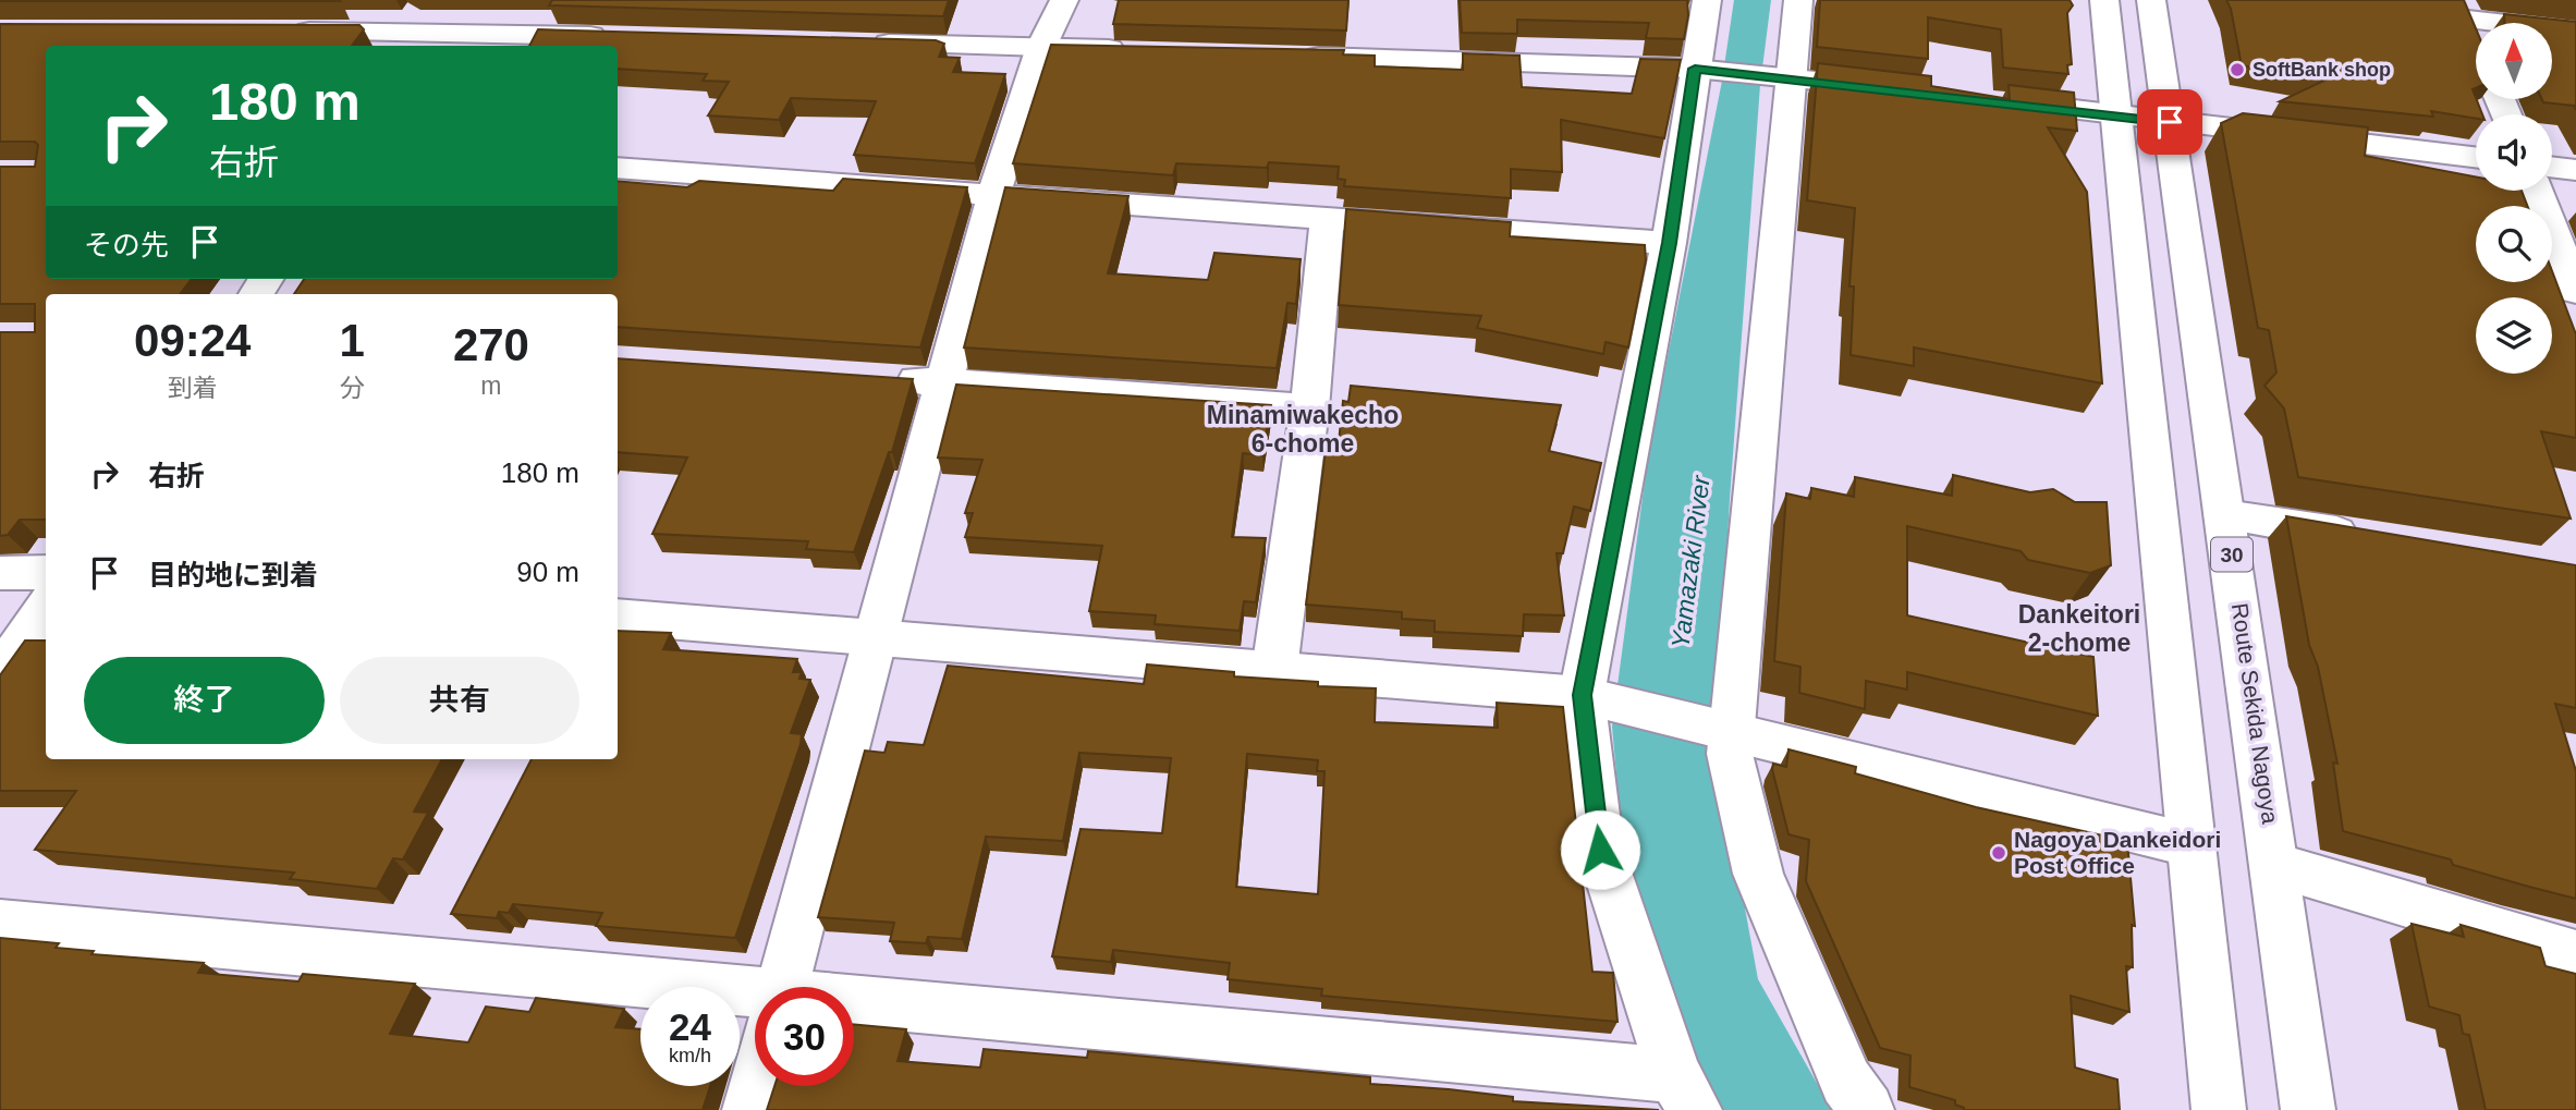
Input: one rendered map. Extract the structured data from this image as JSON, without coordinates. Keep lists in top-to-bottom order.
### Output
{
  "streets": {
    "street": ["30", "Route Sekida Nagoya"]
  },
  "districts": ["Minamiwakecho 6-chome", "Dankeitori 2-chome"],
  "water": ["Yamazaki River"],
  "places": ["SoftBank shop", "Nagoya Dankeidori Post Office"],
  "north": "top",
  "page": {
    "turn": ["180 m", "右折"],
    "then": "その先",
    "eta": [
      "09:24",
      "到着",
      "1",
      "分",
      "270",
      "m"
    ],
    "list": [
      {
        "name": "右折",
        "value": "180 m"
      },
      {
        "name": "目的地に到着",
        "value": "90 m"
      }
    ],
    "buttons": ["終了", "共有"],
    "speed": "24 km/h",
    "limit": "30"
  }
}
